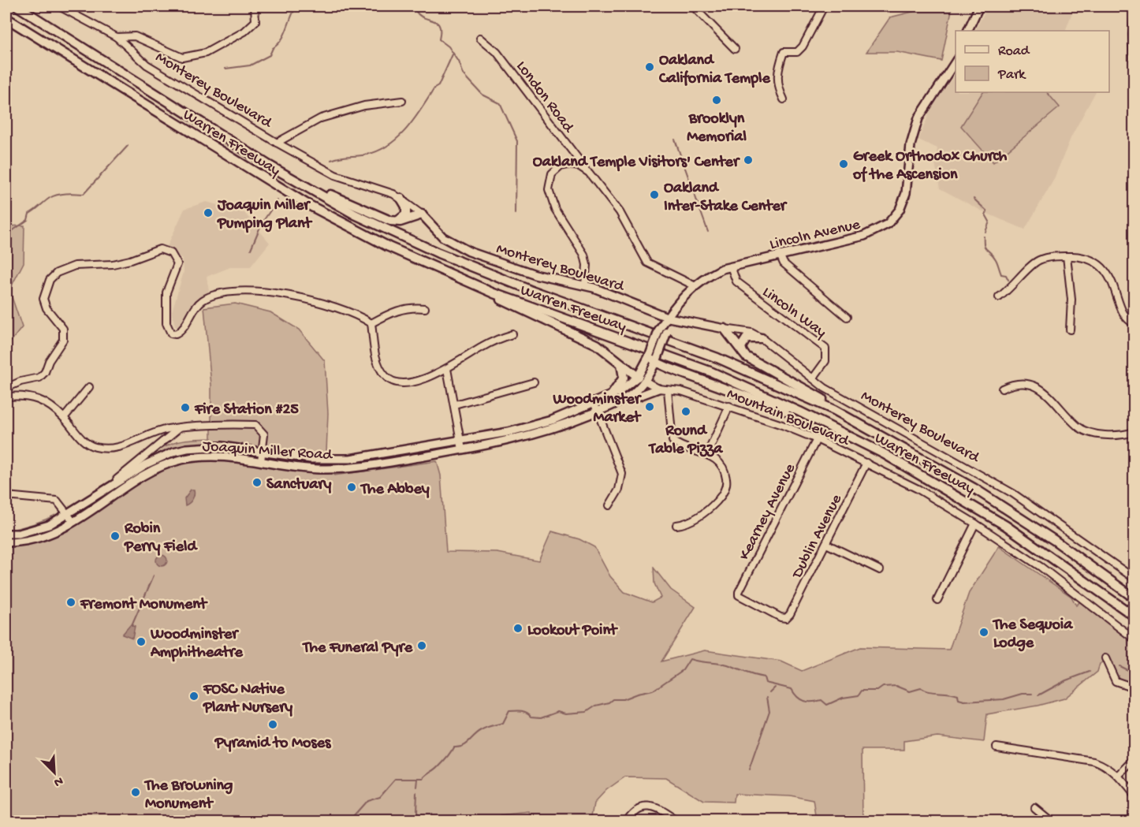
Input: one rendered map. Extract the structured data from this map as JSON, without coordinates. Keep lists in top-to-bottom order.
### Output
{
  "streets": {
    "highway": ["Warren Freeway"],
    "main road": ["Monterey Boulevard", "Lincoln Avenue", "Joaquin Miller Road"],
    "street": [
      "London Road",
      "Lincoln Way",
      "Mountain Boulevard",
      "Kearney Avenue",
      "Dublin Avenue"
    ]
  },
  "crossings": [
    ["Monterey Boulevard", "Lincoln Avenue"],
    ["Monterey Boulevard", "Lincoln Way"],
    ["London Road", "Lincoln Avenue"],
    ["Lincoln Avenue", "Lincoln Way"],
    ["Lincoln Avenue", "Mountain Boulevard"],
    ["Lincoln Avenue", "Joaquin Miller Road"],
    ["Mountain Boulevard", "Joaquin Miller Road"],
    ["Mountain Boulevard", "Kearney Avenue"],
    ["Mountain Boulevard", "Dublin Avenue"],
    ["Kearney Avenue", "Dublin Avenue"]
  ],
  "places": [
    "Oakland California Temple",
    "Brooklyn Memorial",
    "Oakland Temple Visitors' Center",
    "Greek Orthodox Church of the Ascension",
    "Oakland Inter-Stake Center",
    "Joaquin Miller Pumping Plant",
    "Woodminster Market",
    "Fire Station #25",
    "Round Table Pizza",
    "Sanctuary",
    "The Abbey",
    "Robin Perry Field",
    "Fremont Monument",
    "Lookout Point",
    "The Sequoia Lodge",
    "Woodminster Amphitheatre",
    "The Funeral Pyre",
    "FOSC Native Plant Nursery",
    "Pyramid to Moses",
    "The Browning Monument"
  ],
  "legend": ["Road", "Park"],
  "north": "bottom right"
}
